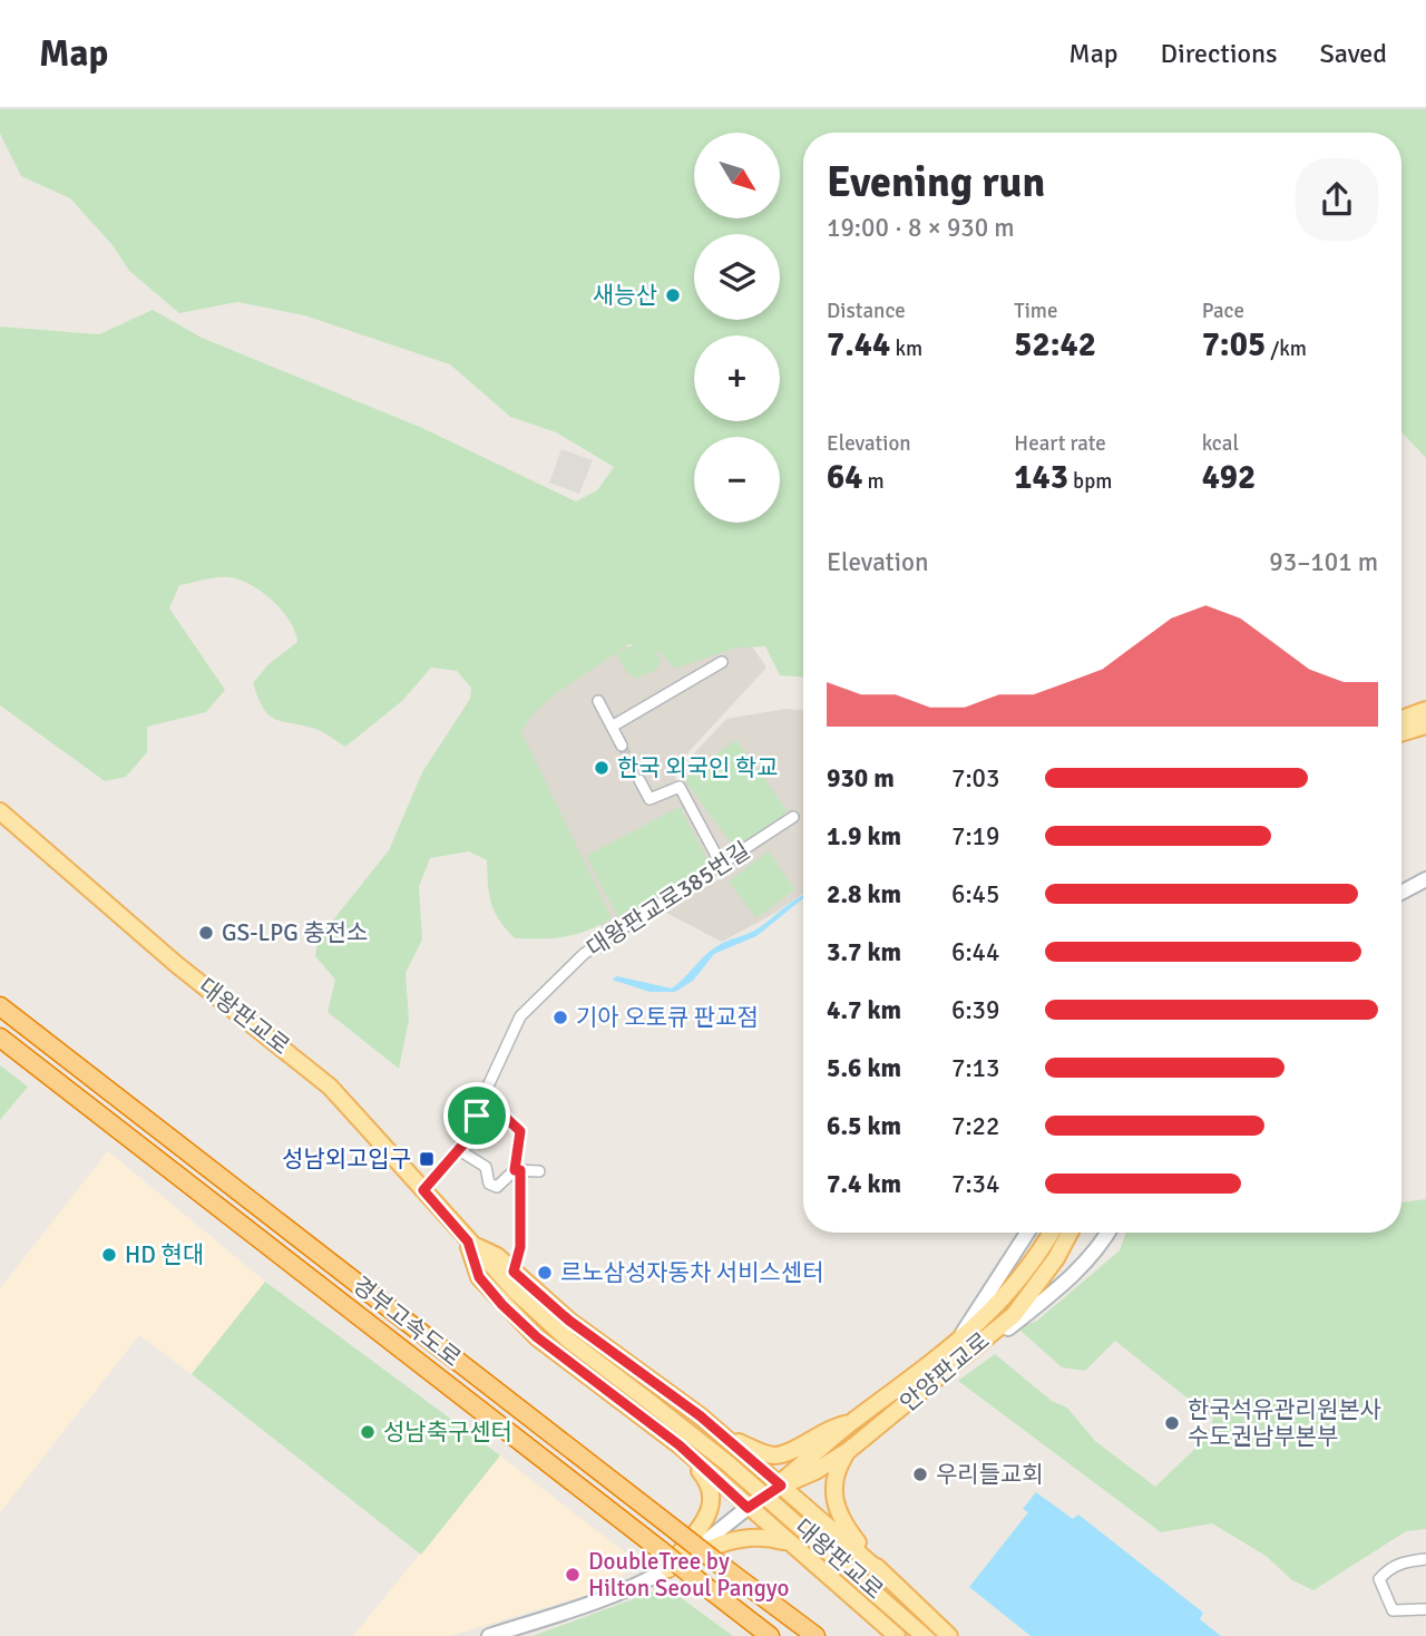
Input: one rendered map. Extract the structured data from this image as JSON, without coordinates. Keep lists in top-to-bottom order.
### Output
{
  "streets": {
    "highway": ["경부고속도로"],
    "main road": ["대왕판교로", "안양판교로"],
    "street": ["대왕판교로385번길"]
  },
  "crossings": [
    ["대왕판교로385번길", "대왕판교로"],
    ["대왕판교로", "안양판교로"]
  ],
  "places": {
    "other": [
      "새능산",
      "한국 외국인 학교",
      "GS-LPG 충전소",
      "기아 오토큐 판교점",
      "HD 현대",
      "르노삼성자동차 서비스센터",
      "한국석유관리원본사 수도권남부본부",
      "성남축구센터",
      "우리들교회",
      "DoubleTree by Hilton Seoul Pangyo"
    ],
    "transit": ["성남외고입구"]
  },
  "north": "bottom right",
  "page": {
    "header": "Map",
    "nav": ["Map", "Directions", "Saved"],
    "map_buttons": ["+", "−"],
    "heading": ["Evening run", "19:00 · 8 × 930 m"],
    "stats": [
      ["Distance", "7.44 km"],
      ["Time", "52:42"],
      ["Pace", "7:05 /km"],
      ["Elevation", "64 m"],
      ["Heart rate", "143 bpm"],
      ["kcal", "492"]
    ],
    "chart": ["Elevation", "93–101 m"],
    "list": [
      {
        "name": "930 m",
        "note": "7:03"
      },
      {
        "name": "1.9 km",
        "note": "7:19"
      },
      {
        "name": "2.8 km",
        "note": "6:45"
      },
      {
        "name": "3.7 km",
        "note": "6:44"
      },
      {
        "name": "4.7 km",
        "note": "6:39"
      },
      {
        "name": "5.6 km",
        "note": "7:13"
      },
      {
        "name": "6.5 km",
        "note": "7:22"
      },
      {
        "name": "7.4 km",
        "note": "7:34"
      }
    ]
  }
}
